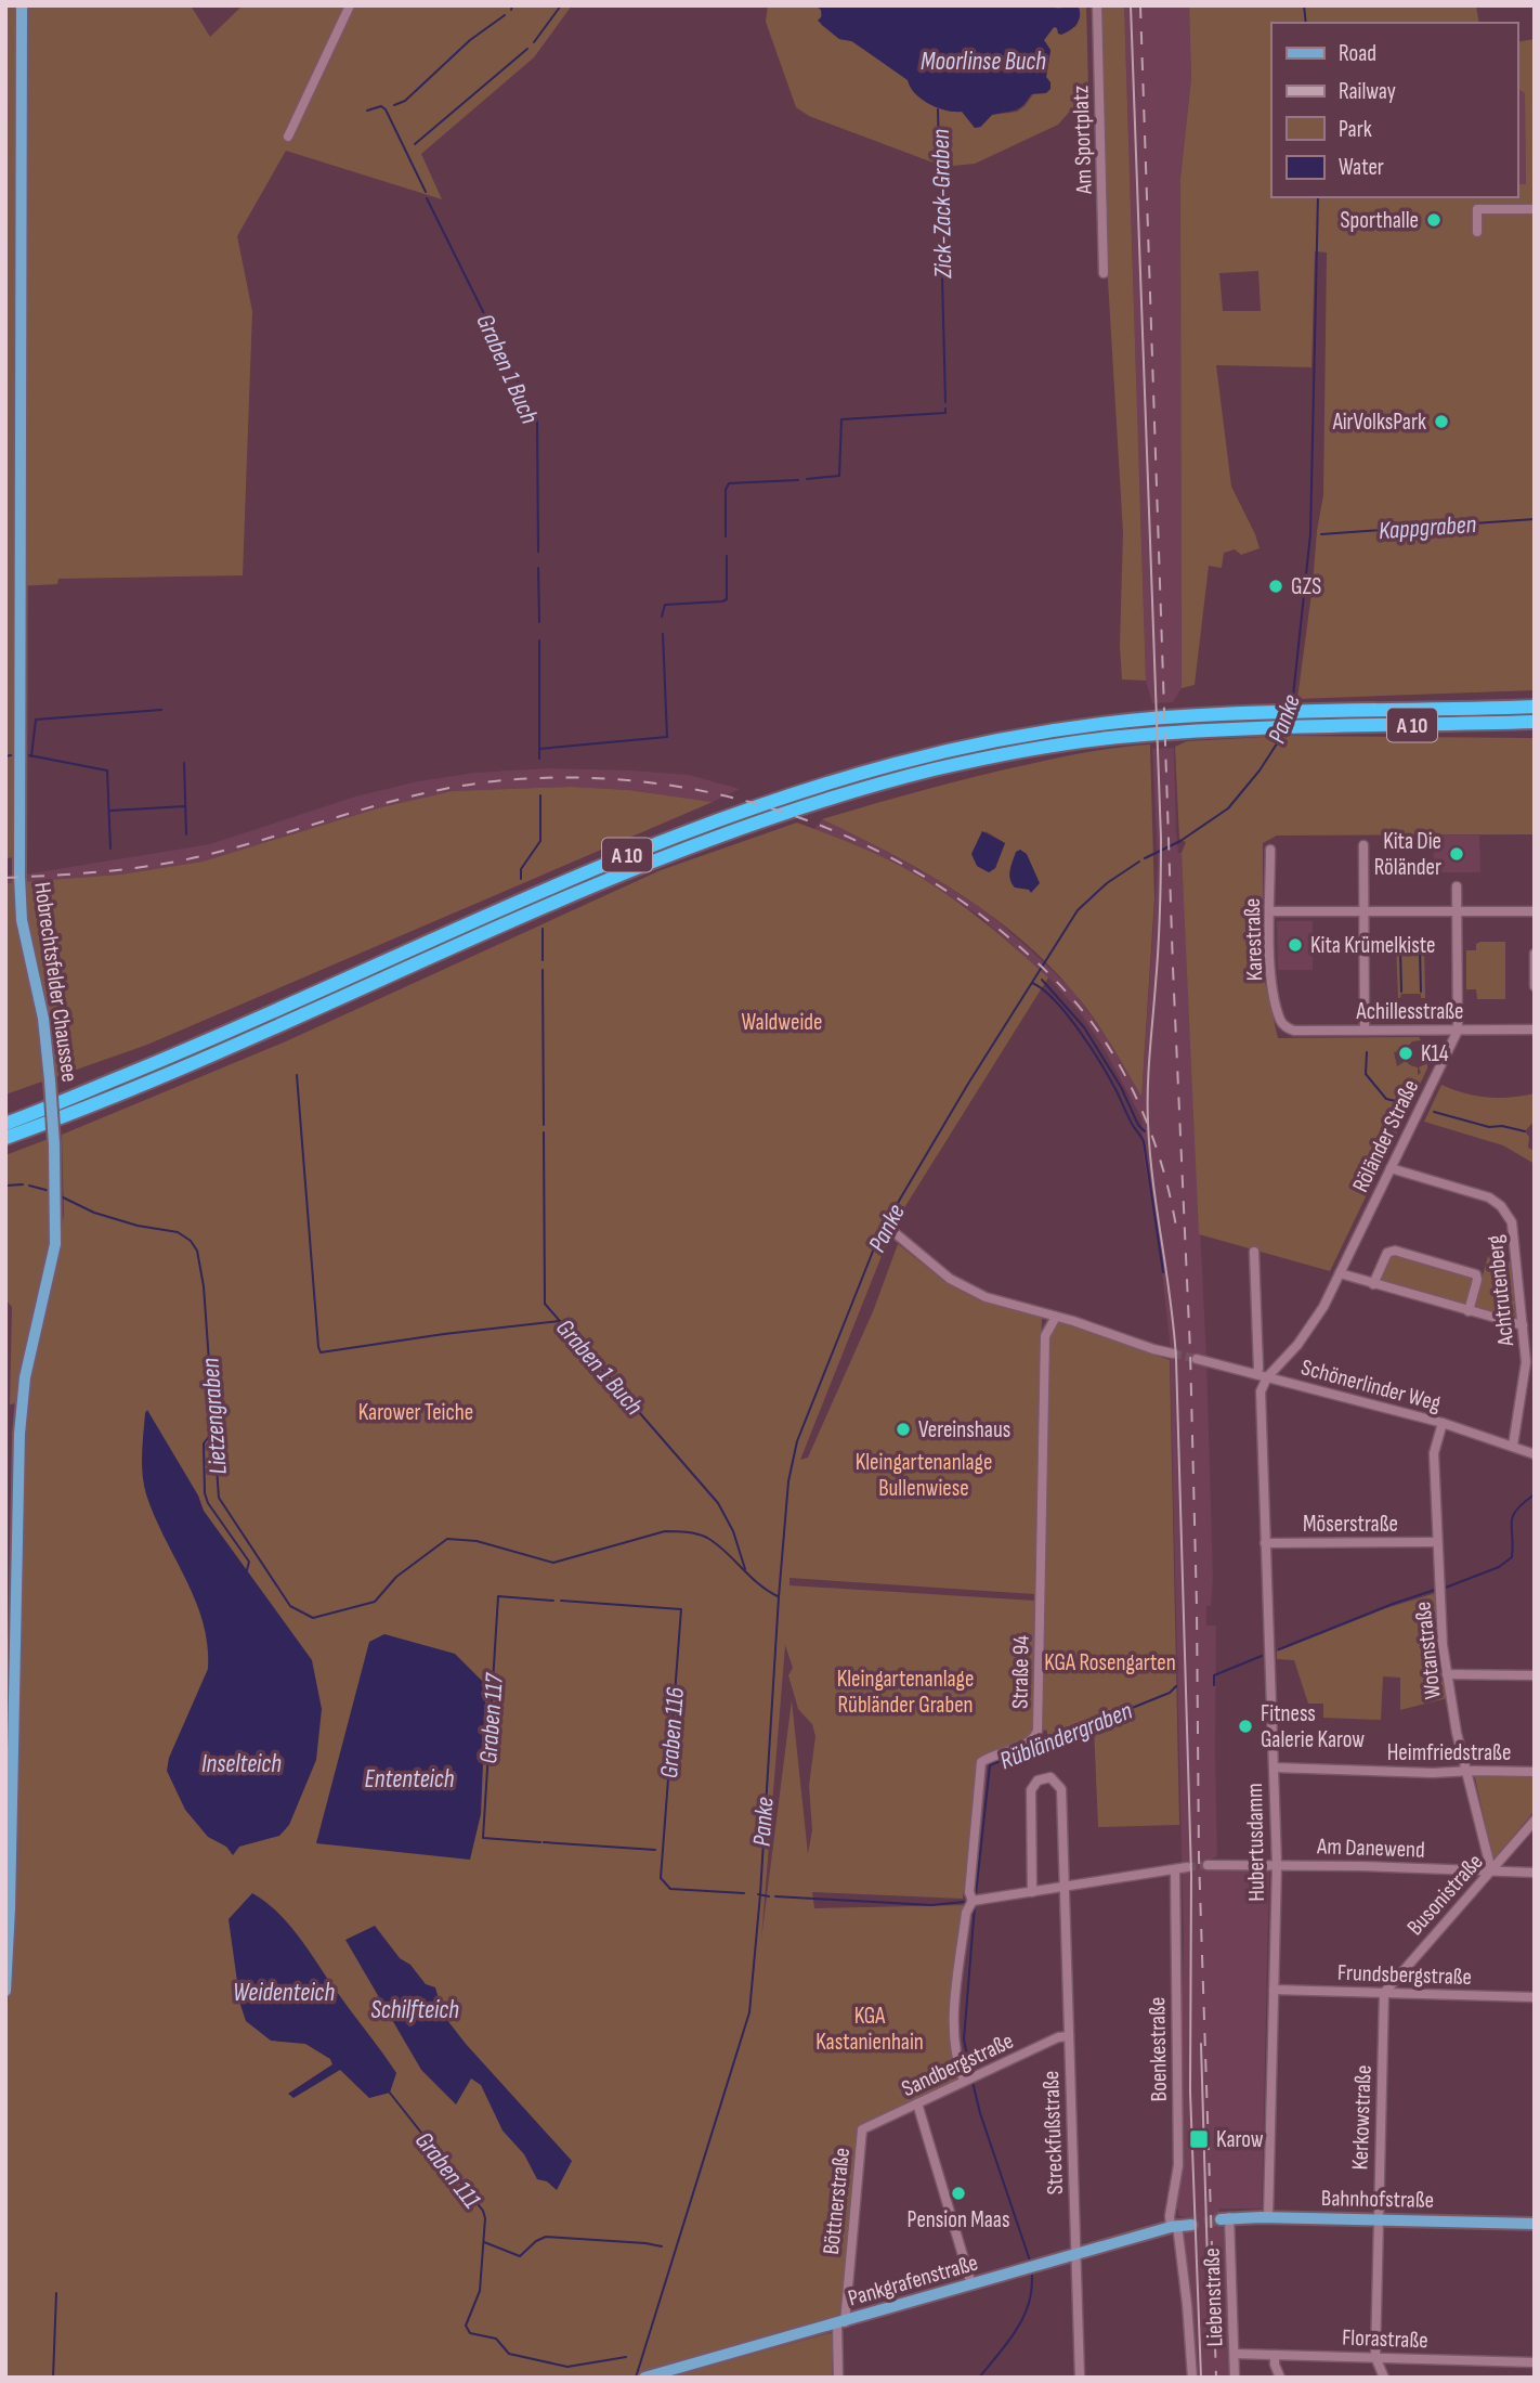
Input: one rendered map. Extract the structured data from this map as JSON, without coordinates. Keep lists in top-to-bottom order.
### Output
{
  "streets": {
    "highway": ["A 10"],
    "main road": ["Hobrechtsfelder Chaussee", "Bahnhofstraße", "Pankgrafenstraße"],
    "street": [
      "Am Sportplatz",
      "Karestraße",
      "Achillesstraße",
      "Röländer Straße",
      "Achtrutenberg",
      "Schönerlinder Weg",
      "Möserstraße",
      "Wotanstraße",
      "Straße 94",
      "Heimfriedstraße",
      "Hubertusdamm",
      "Am Danewend",
      "Busonistraße",
      "Frundsbergstraße",
      "Boenkestraße",
      "Sandbergstraße",
      "Kerkowstraße",
      "Streckfußstraße",
      "Böttnerstraße",
      "Liebenstraße",
      "Florastraße"
    ]
  },
  "crossings": [
    ["Karestraße", "Achillesstraße"],
    ["Achillesstraße", "Röländer Straße"],
    ["Röländer Straße", "Achtrutenberg"],
    ["Röländer Straße", "Schönerlinder Weg"],
    ["Röländer Straße", "Hubertusdamm"],
    ["Achtrutenberg", "Schönerlinder Weg"],
    ["Schönerlinder Weg", "Wotanstraße"],
    ["Schönerlinder Weg", "Hubertusdamm"],
    ["Möserstraße", "Wotanstraße"],
    ["Möserstraße", "Hubertusdamm"],
    ["Wotanstraße", "Heimfriedstraße"],
    ["Wotanstraße", "Am Danewend"],
    ["Wotanstraße", "Busonistraße"],
    ["Straße 94", "Sandbergstraße"],
    ["Heimfriedstraße", "Hubertusdamm"],
    ["Hubertusdamm", "Am Danewend"],
    ["Hubertusdamm", "Frundsbergstraße"],
    ["Hubertusdamm", "Bahnhofstraße"],
    ["Am Danewend", "Busonistraße"],
    ["Busonistraße", "Frundsbergstraße"],
    ["Busonistraße", "Kerkowstraße"],
    ["Frundsbergstraße", "Kerkowstraße"],
    ["Boenkestraße", "Pankgrafenstraße"],
    ["Sandbergstraße", "Streckfußstraße"],
    ["Sandbergstraße", "Böttnerstraße"],
    ["Kerkowstraße", "Bahnhofstraße"],
    ["Kerkowstraße", "Florastraße"],
    ["Streckfußstraße", "Pankgrafenstraße"],
    ["Bahnhofstraße", "Liebenstraße"],
    ["Böttnerstraße", "Pankgrafenstraße"],
    ["Liebenstraße", "Florastraße"]
  ],
  "water": [
    "Moorlinse Buch",
    "Zick-Zack-Graben",
    "Graben 1 Buch",
    "Kappgraben",
    "Panke",
    "Lietzengraben",
    "Graben 117",
    "Graben 116",
    "Rübländergraben",
    "Inselteich",
    "Ententeich",
    "Weidenteich",
    "Schilfteich",
    "Graben 111"
  ],
  "parks": [
    "Waldweide",
    "Karower Teiche",
    "Kleingartenanlage Bullenwiese",
    "KGA Rosengarten",
    "Kleingartenanlage Rübländer Graben",
    "KGA Kastanienhain"
  ],
  "places": {
    "other": [
      "Sporthalle",
      "AirVolksPark",
      "GZS",
      "Kita Die Röländer",
      "Kita Krümelkiste",
      "K14",
      "Vereinshaus",
      "Fitness Galerie Karow",
      "Pension Maas"
    ],
    "transit": ["Karow"]
  },
  "legend": [
    "Road",
    "Railway",
    "Park",
    "Water"
  ]
}
